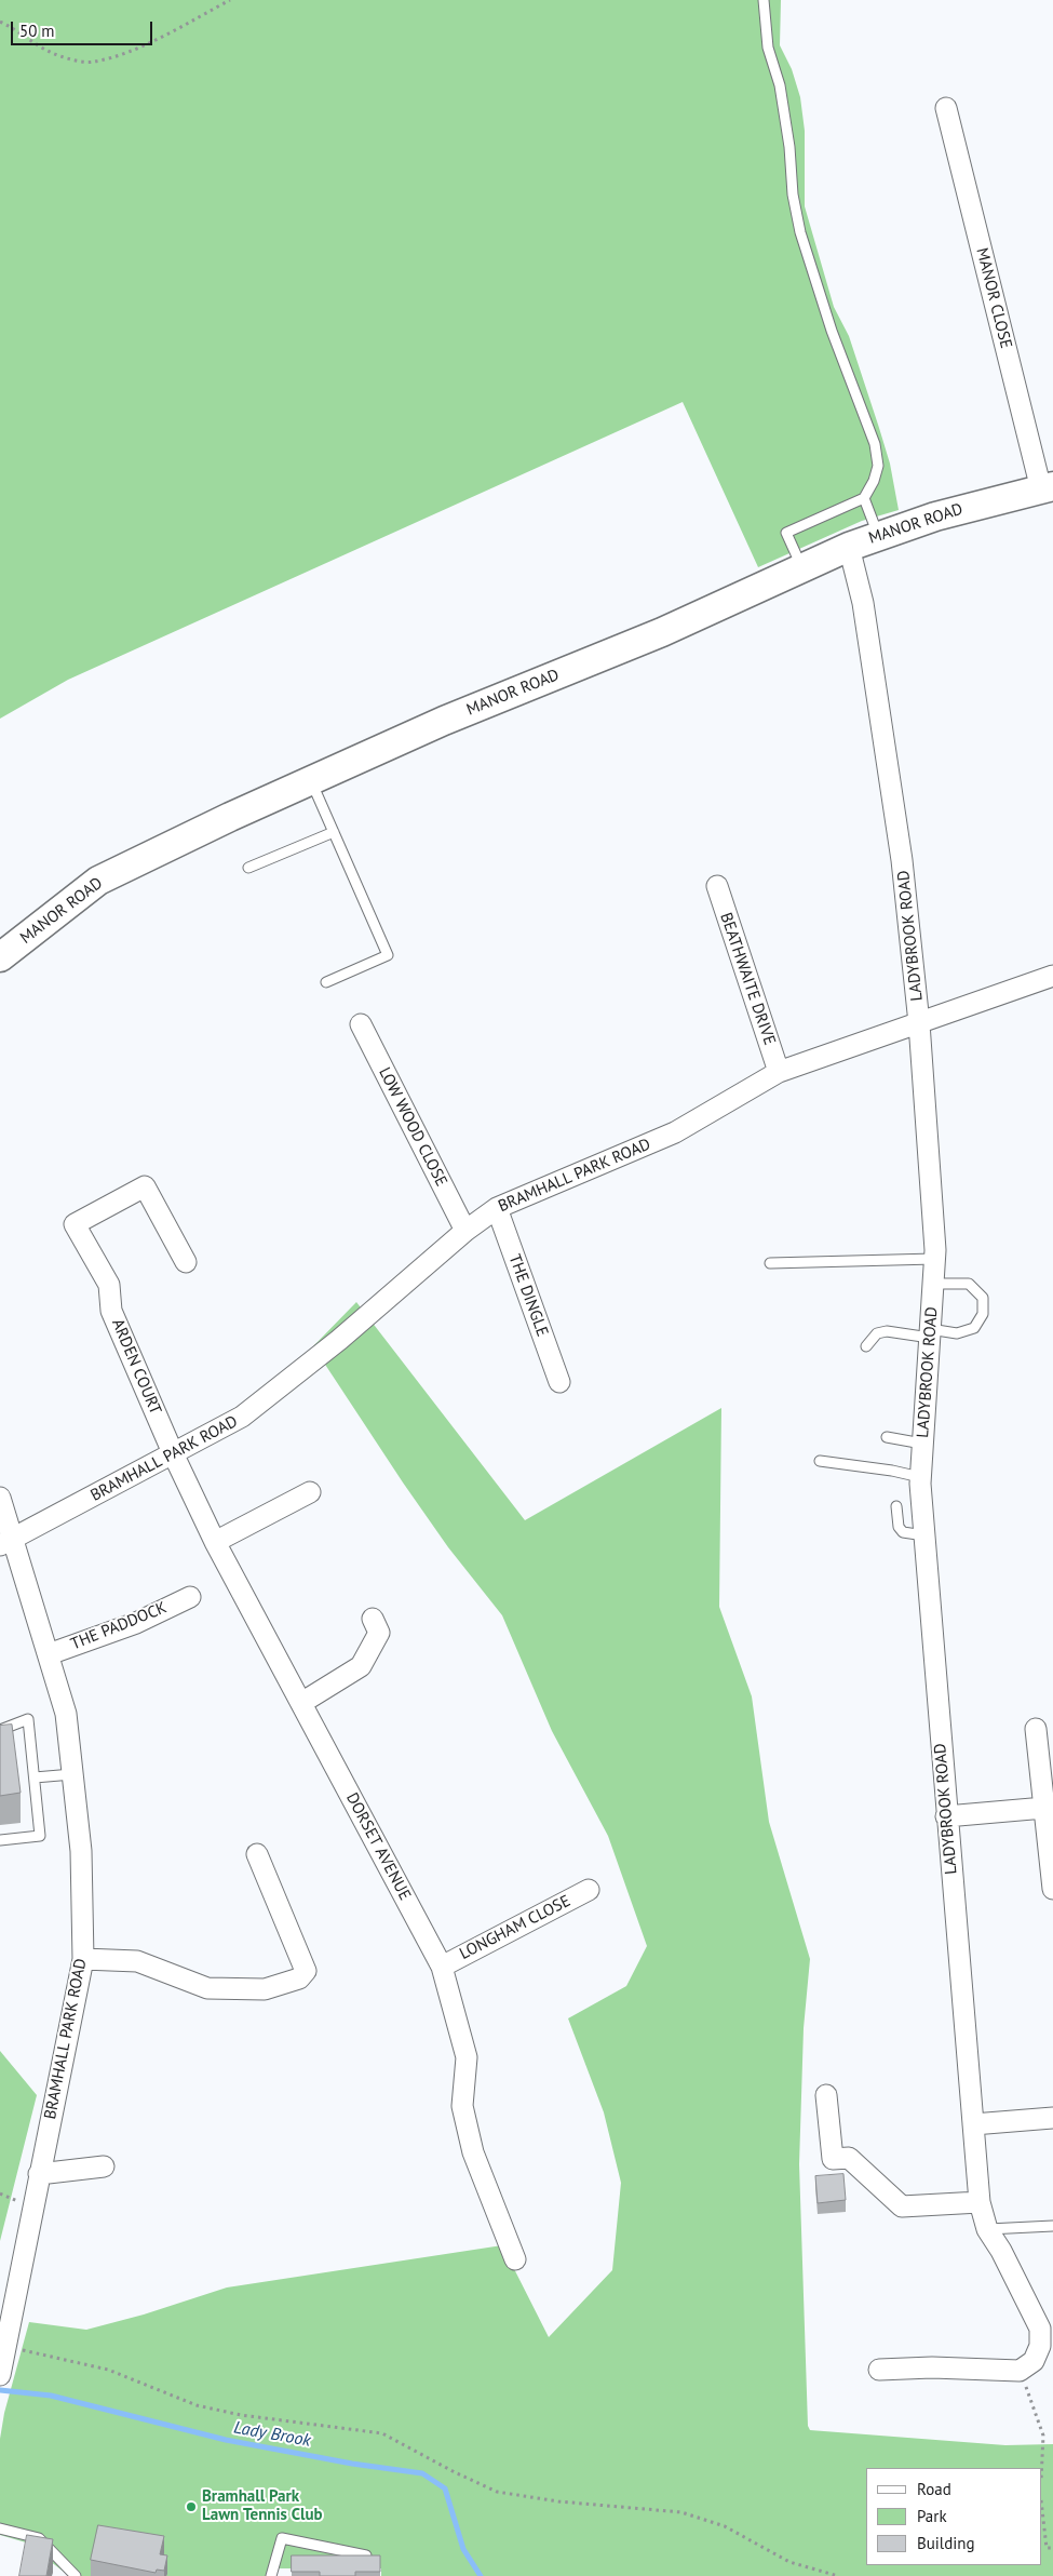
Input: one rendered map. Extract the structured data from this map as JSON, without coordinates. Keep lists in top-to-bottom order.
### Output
{
  "streets": {
    "street": [
      "MANOR CLOSE",
      "MANOR ROAD",
      "LADYBROOK ROAD",
      "BEATHWAITE DRIVE",
      "LOW WOOD CLOSE",
      "BRAMHALL PARK ROAD",
      "THE DINGLE",
      "ARDEN COURT",
      "THE PADDOCK",
      "DORSET AVENUE",
      "LONGHAM CLOSE"
    ]
  },
  "crossings": [
    ["MANOR CLOSE", "MANOR ROAD"],
    ["MANOR ROAD", "LADYBROOK ROAD"],
    ["LADYBROOK ROAD", "BRAMHALL PARK ROAD"],
    ["BEATHWAITE DRIVE", "BRAMHALL PARK ROAD"],
    ["LOW WOOD CLOSE", "BRAMHALL PARK ROAD"],
    ["BRAMHALL PARK ROAD", "THE DINGLE"],
    ["BRAMHALL PARK ROAD", "ARDEN COURT"],
    ["BRAMHALL PARK ROAD", "THE PADDOCK"],
    ["BRAMHALL PARK ROAD", "DORSET AVENUE"],
    ["ARDEN COURT", "DORSET AVENUE"],
    ["DORSET AVENUE", "LONGHAM CLOSE"]
  ],
  "water": ["Lady Brook"],
  "places": ["Bramhall Park Lawn Tennis Club"],
  "legend": ["Road", "Park", "Building"],
  "scale_bar": "50 m"
}
